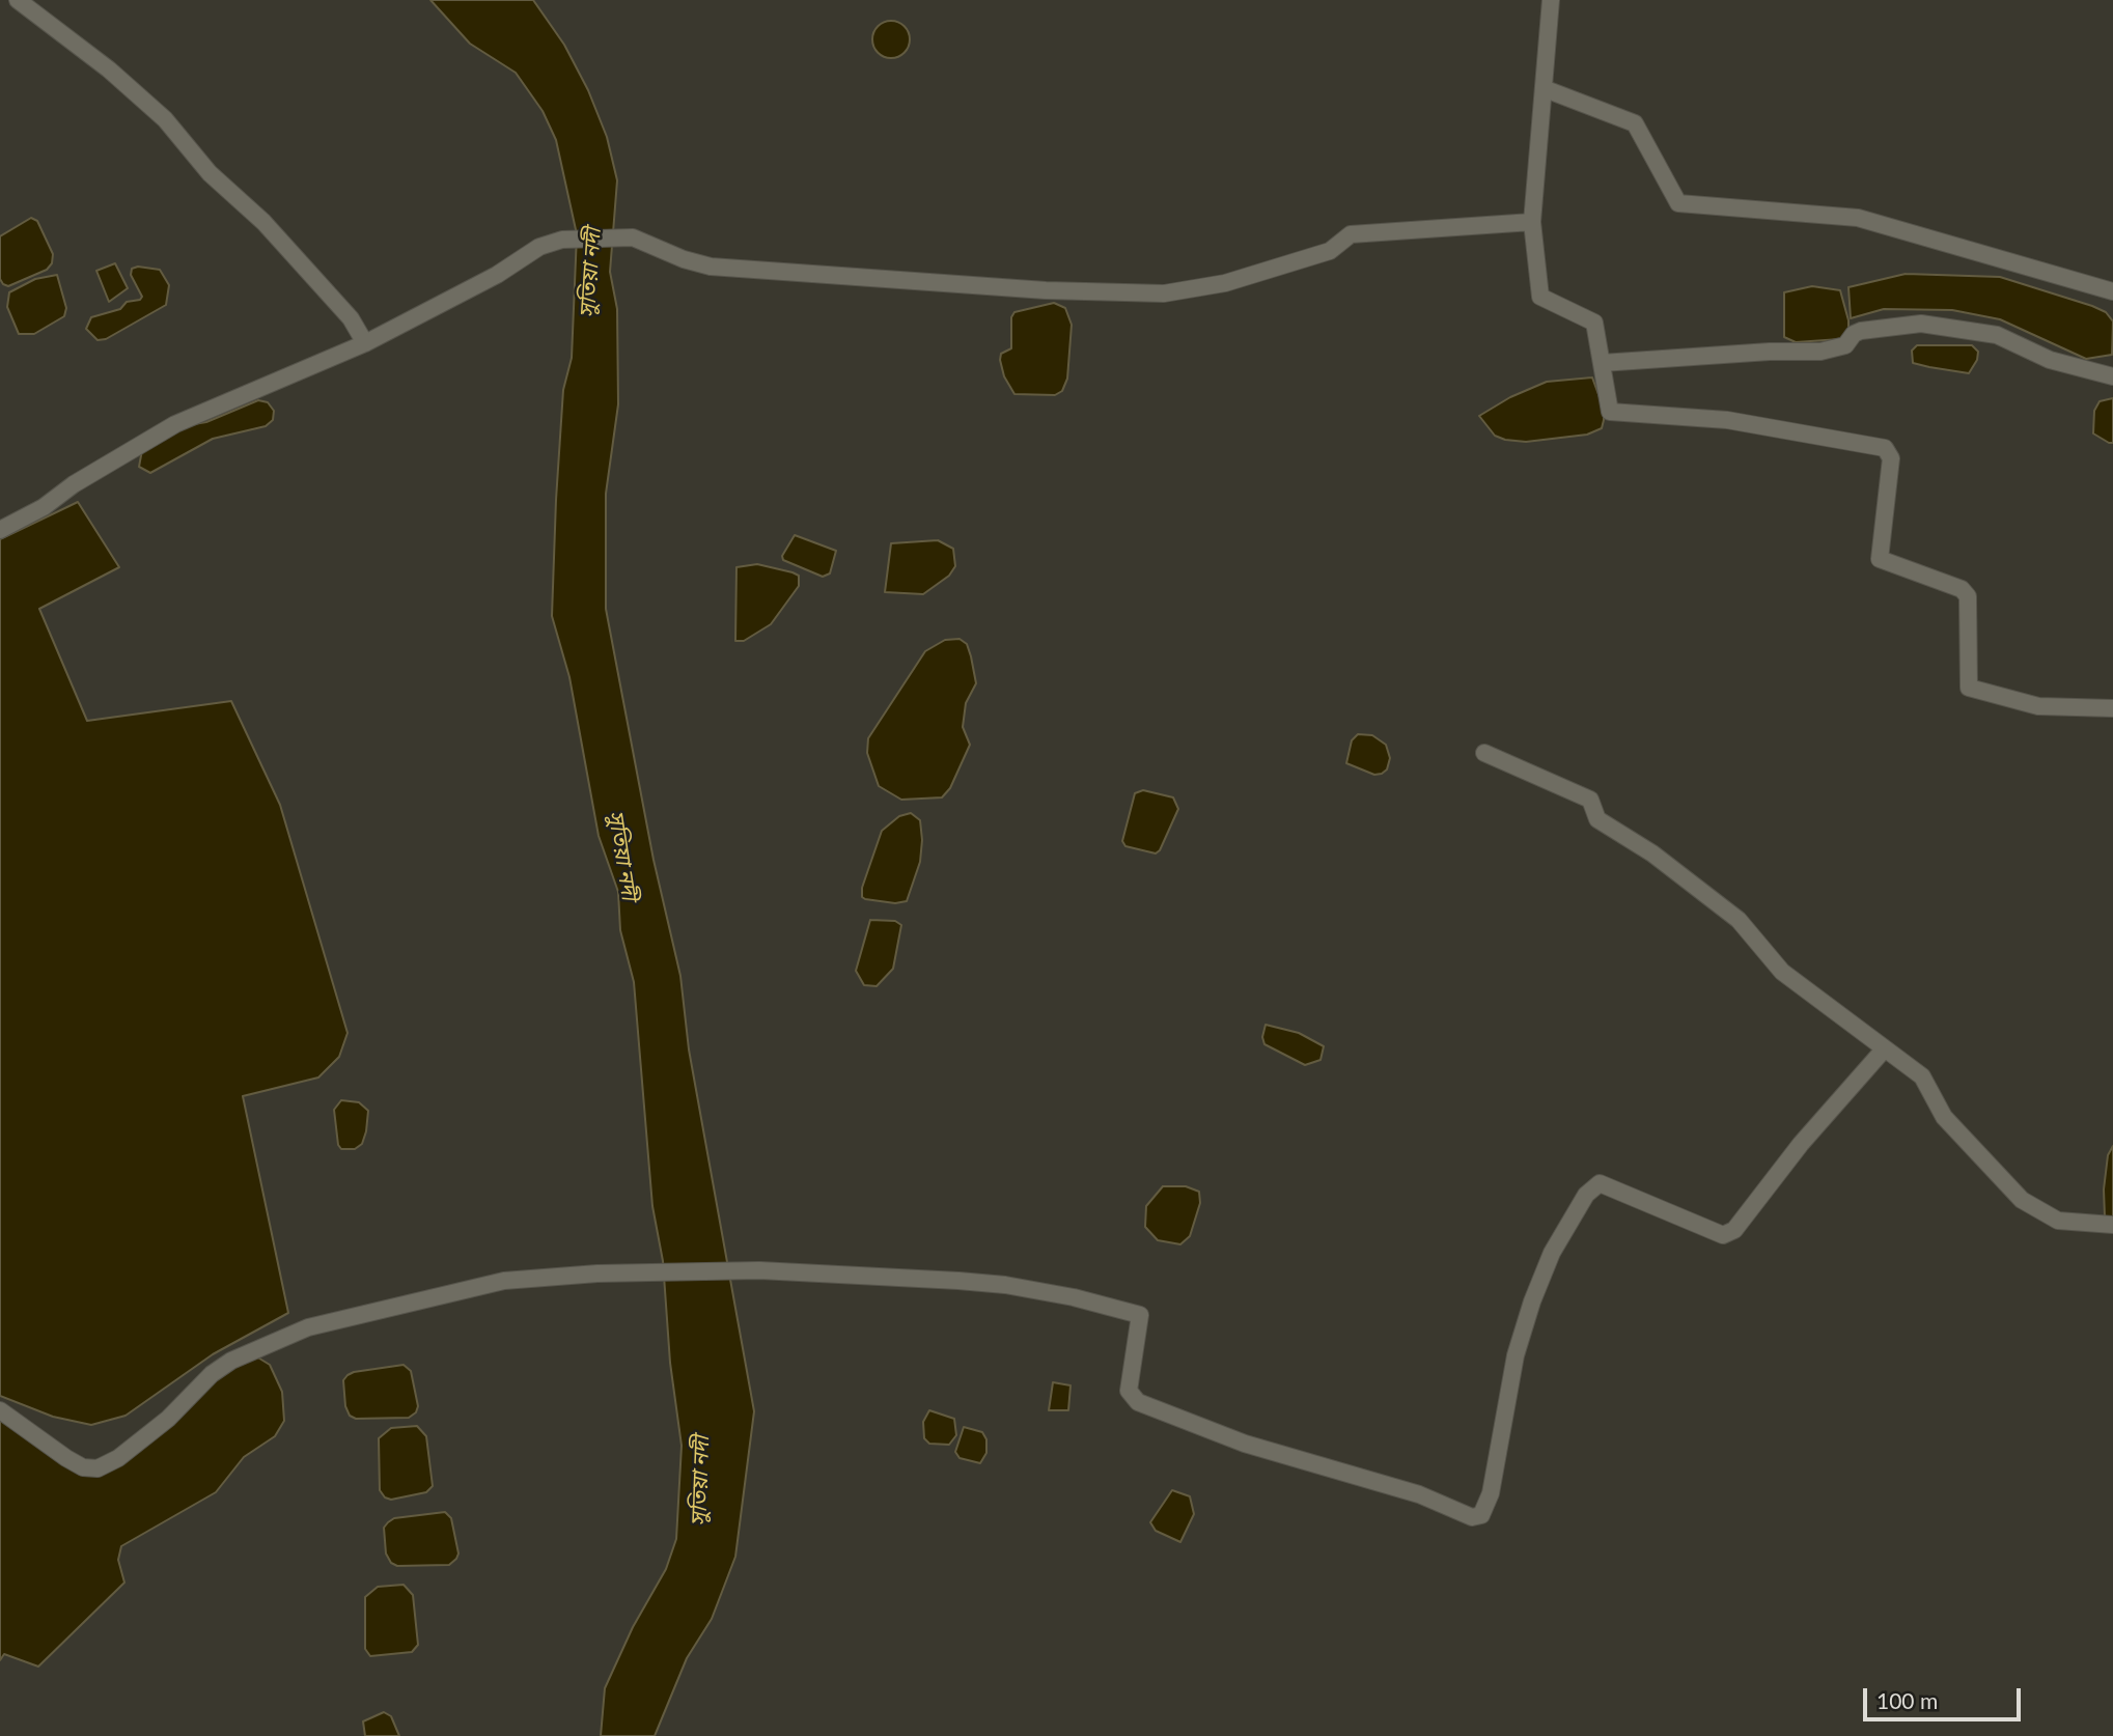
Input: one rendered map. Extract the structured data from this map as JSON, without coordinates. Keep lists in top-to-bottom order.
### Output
{
  "water": ["সুতিয়া নদী"],
  "scale_bar": "100 m"
}
